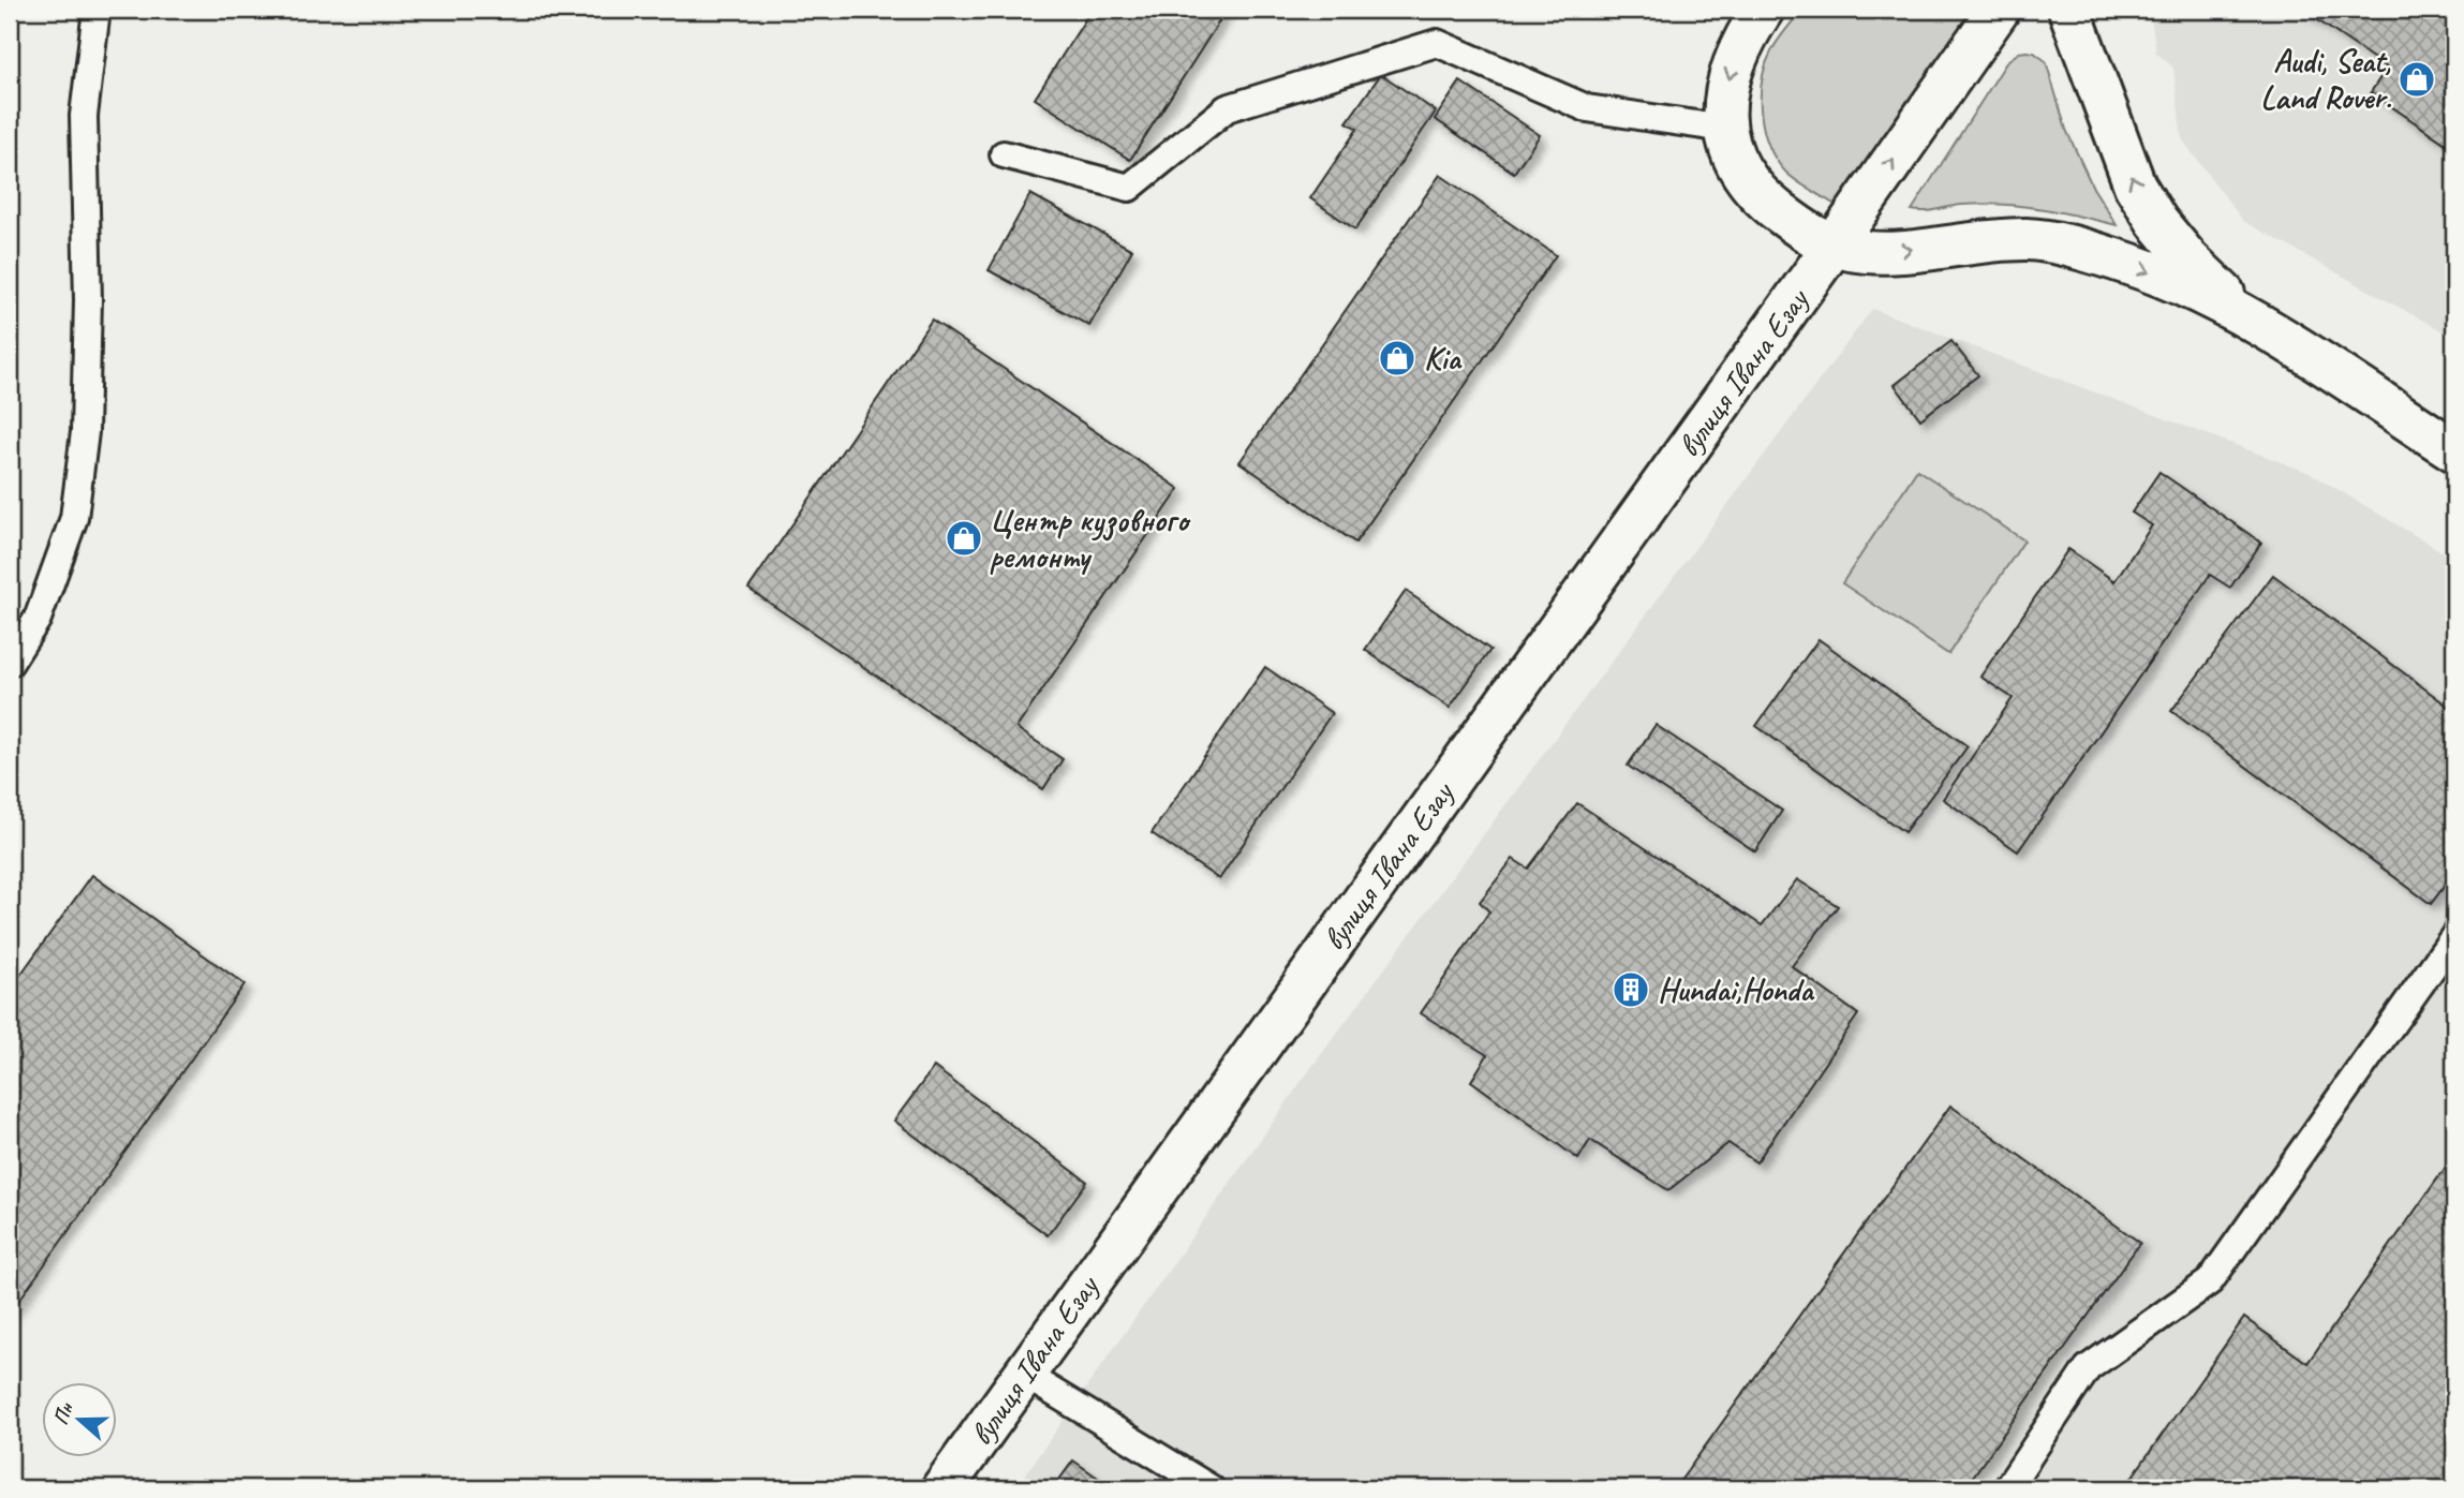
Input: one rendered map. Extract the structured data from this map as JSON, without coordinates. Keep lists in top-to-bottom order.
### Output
{
  "streets": {
    "street": ["вулиця Івана Езау"]
  },
  "places": {
    "shop": ["Audi, Seat, Land Rover.", "Kia", "Центр кузовного ремонту"],
    "building": ["Hundai,Honda"]
  },
  "north": "left"
}
